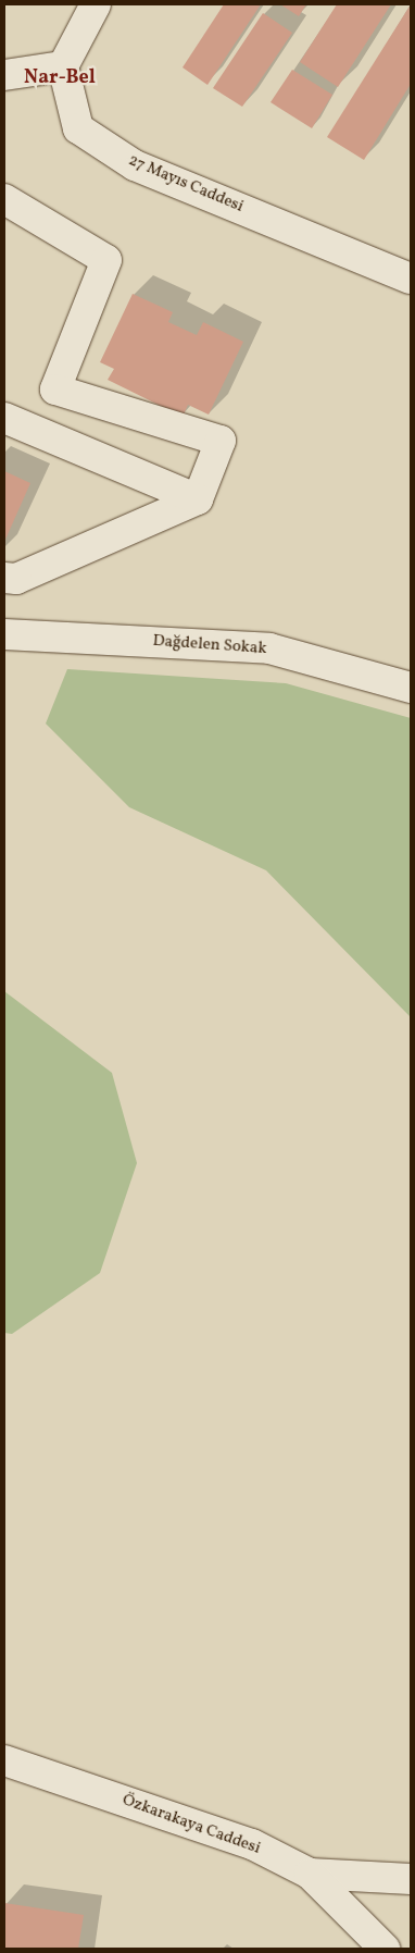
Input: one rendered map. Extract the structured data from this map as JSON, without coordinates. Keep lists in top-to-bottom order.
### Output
{
  "streets": {
    "street": ["27 Mayıs Caddesi", "Dağdelen Sokak", "Özkarakaya Caddesi"]
  },
  "districts": ["Nar-Bel"]
}
